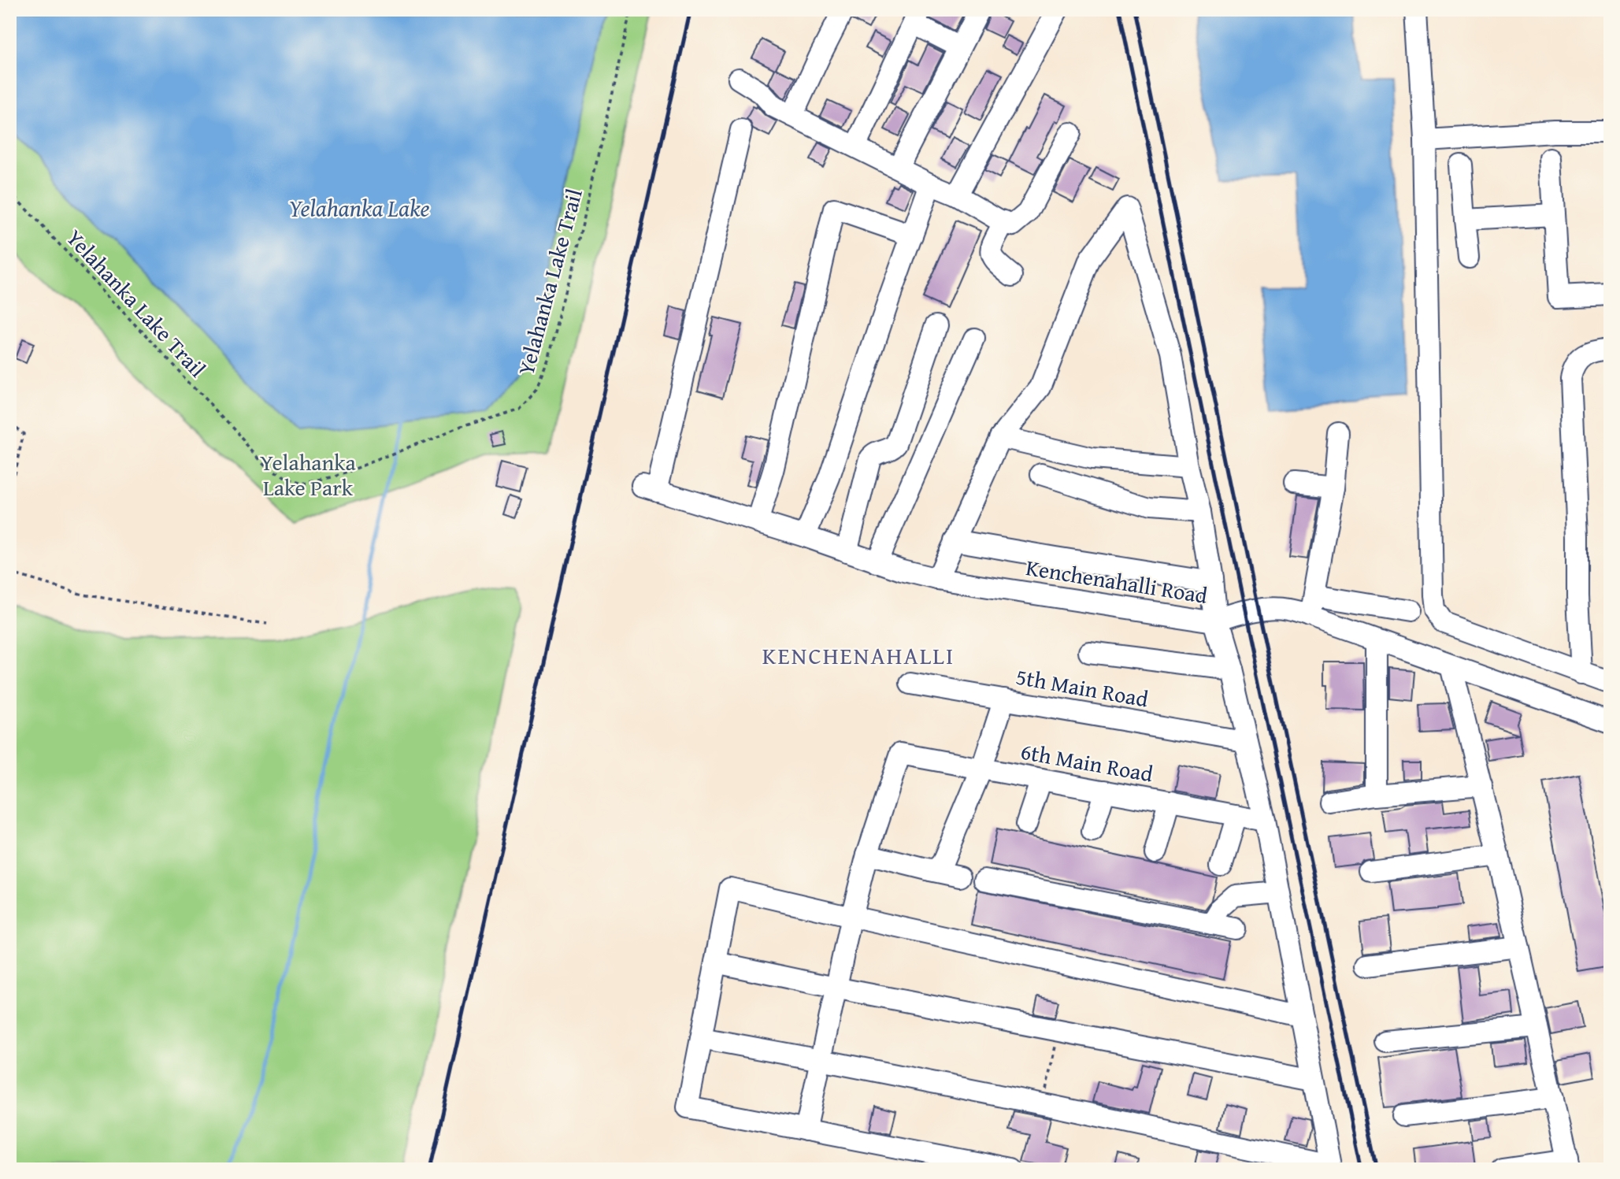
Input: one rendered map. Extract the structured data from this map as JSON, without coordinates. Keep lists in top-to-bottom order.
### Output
{
  "streets": {
    "street": ["Kenchenahalli Road", "5th Main Road", "6th Main Road"],
    "path": ["Yelahanka Lake Trail"]
  },
  "districts": ["KENCHENAHALLI"],
  "water": ["Yelahanka Lake"],
  "parks": ["Yelahanka Lake Park"]
}
